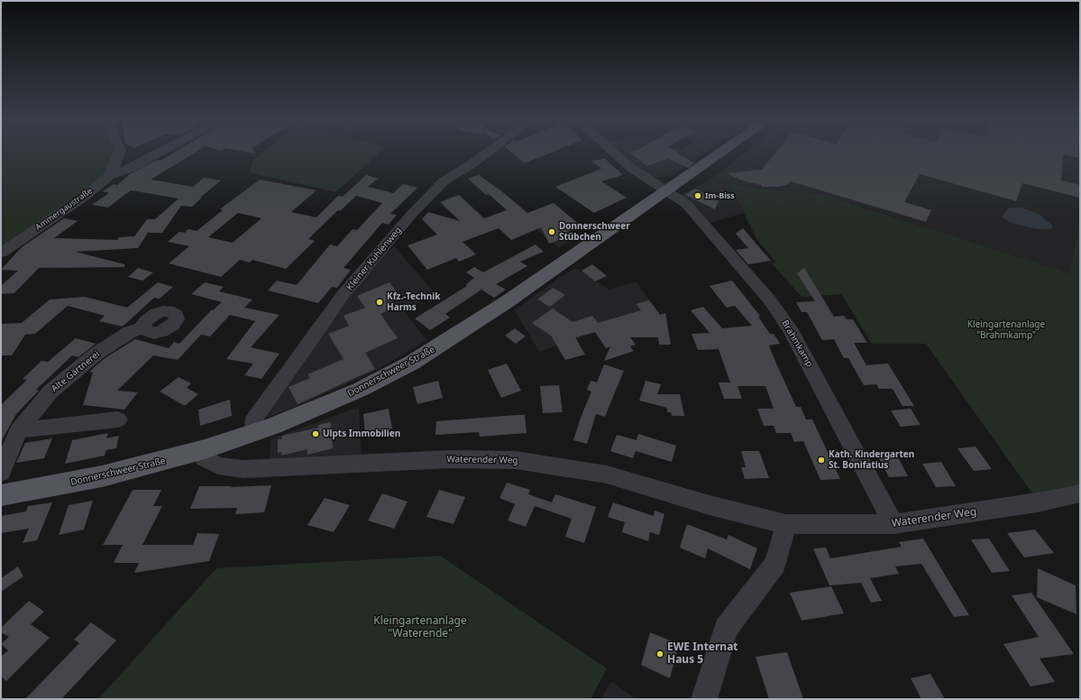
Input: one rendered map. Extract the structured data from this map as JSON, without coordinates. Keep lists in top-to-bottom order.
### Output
{
  "streets": {
    "main road": ["Donnerschweer Straße"],
    "street": [
      "Ammergaustraße",
      "Kleiner Kuhlenweg",
      "Brahmkamp",
      "Alte Gärtnerei",
      "Waterender Weg"
    ]
  },
  "crossings": [
    ["Kleiner Kuhlenweg", "Donnerschweer Straße"],
    ["Brahmkamp", "Donnerschweer Straße"],
    ["Brahmkamp", "Waterender Weg"],
    ["Donnerschweer Straße", "Waterender Weg"]
  ],
  "parks": ["Kleingartenanlage \"Brahmkamp\"", "Kleingartenanlage \"Waterende\""],
  "places": [
    "Im-Biss",
    "Donnerschweer Stübchen",
    "Kfz.-Technik Harms",
    "Ulpts Immobilien",
    "Kath. Kindergarten St. Bonifatius",
    "EWE Internat Haus 5"
  ]
}
